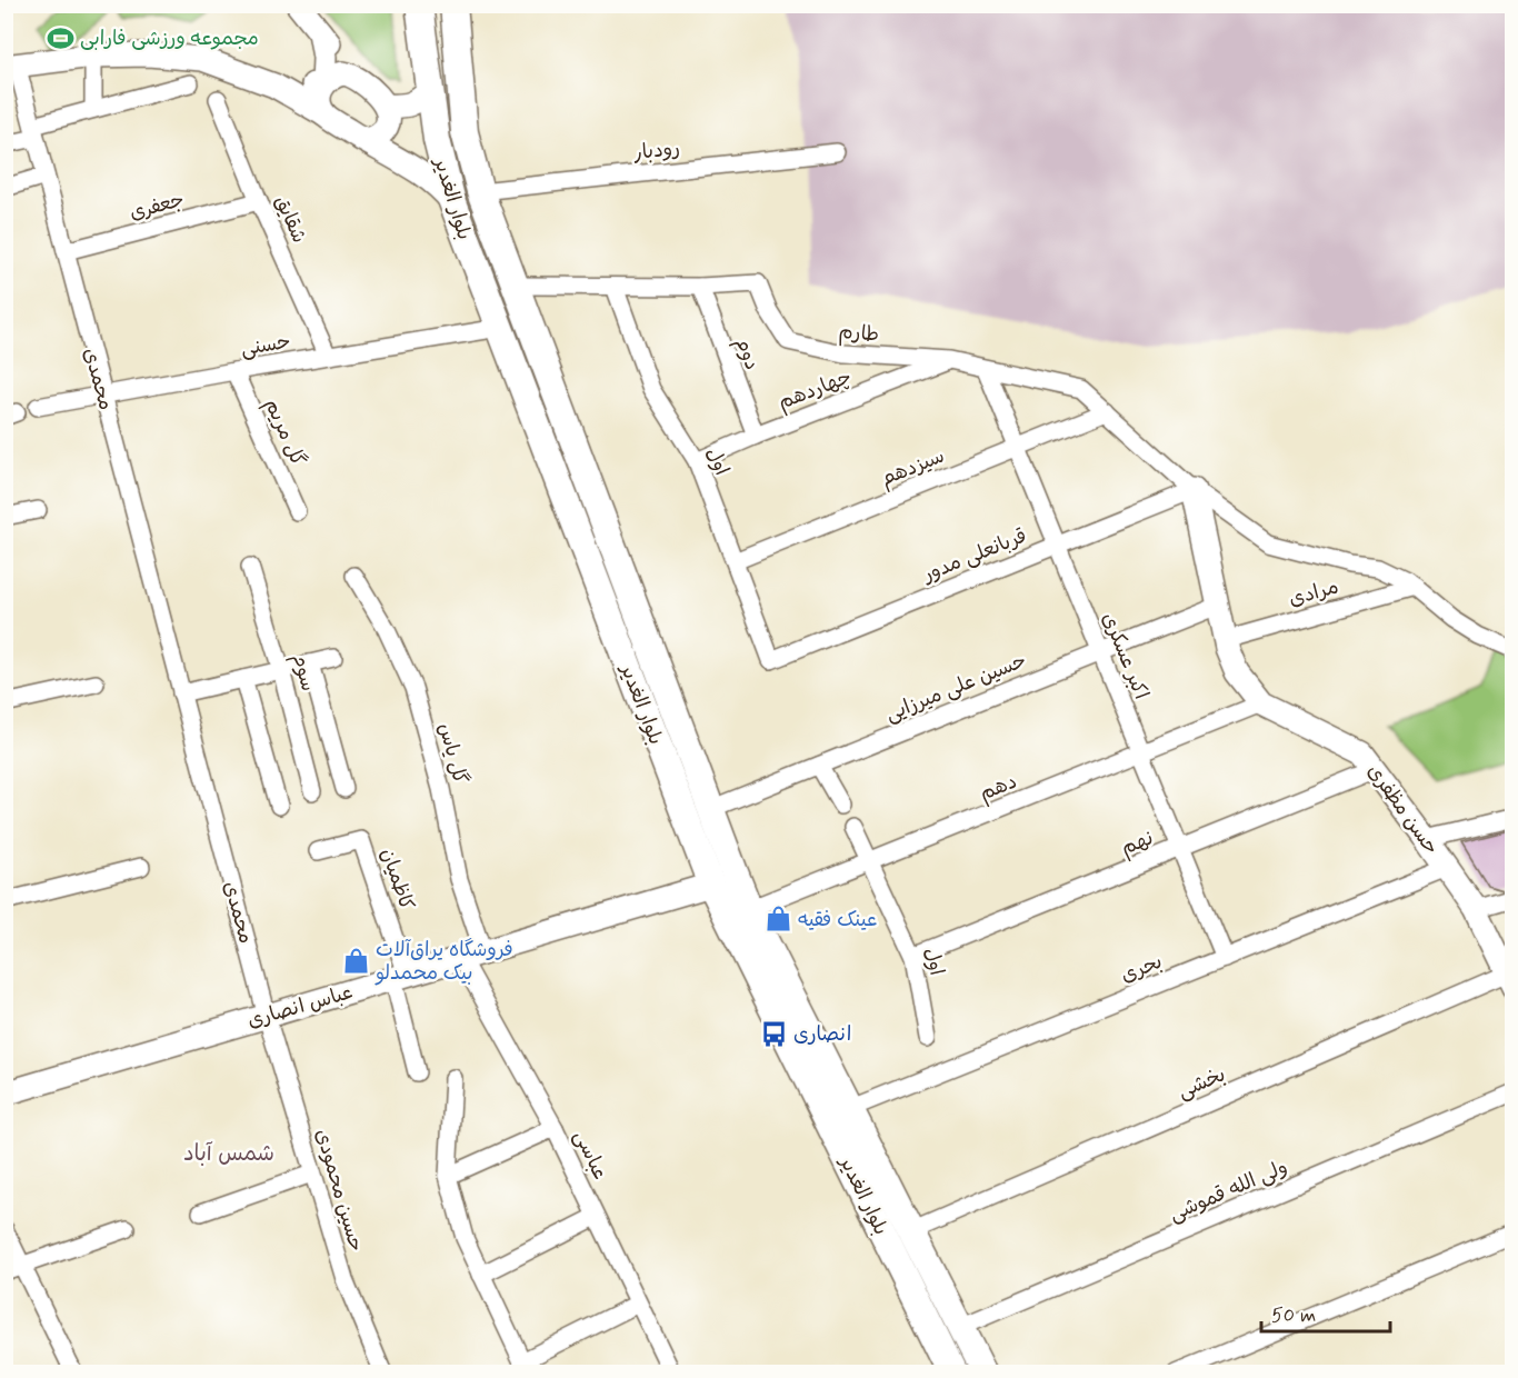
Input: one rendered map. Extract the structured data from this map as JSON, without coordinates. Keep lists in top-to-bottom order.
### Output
{
  "streets": {
    "main road": ["بلوار الغدیر"],
    "street": [
      "رودبار",
      "جعفری",
      "شقایق",
      "طارم",
      "حسنی",
      "دوم",
      "محمدی",
      "چهاردهم",
      "گل مریم",
      "اول",
      "سیزدهم",
      "قربانعلی مدور",
      "مرادی",
      "اکبر عسکری",
      "سوم",
      "حسین علی میرزایی",
      "گل یاس",
      "دهم",
      "حسن مظفری",
      "نهم",
      "کاظمیان",
      "بحری",
      "عباس انصاری",
      "بخشی",
      "عباسی",
      "حسین محمودی",
      "ولی الله قموشی"
    ]
  },
  "crossings": [
    ["رودبار", "بلوار الغدیر"],
    ["بلوار الغدیر", "طارم"],
    ["بلوار الغدیر", "حسنی"],
    ["بلوار الغدیر", "حسین علی میرزایی"],
    ["بلوار الغدیر", "دهم"],
    ["بلوار الغدیر", "بحری"],
    ["بلوار الغدیر", "عباس انصاری"],
    ["بلوار الغدیر", "بخشی"],
    ["بلوار الغدیر", "ولی الله قموشی"],
    ["جعفری", "شقایق"],
    ["جعفری", "محمدی"],
    ["شقایق", "حسنی"],
    ["طارم", "دوم"],
    ["طارم", "چهاردهم"],
    ["طارم", "اول"],
    ["طارم", "سیزدهم"],
    ["طارم", "قربانعلی مدور"],
    ["طارم", "مرادی"],
    ["طارم", "اکبر عسکری"],
    ["طارم", "حسن مظفری"],
    ["حسنی", "محمدی"],
    ["حسنی", "گل مریم"],
    ["دوم", "چهاردهم"],
    ["محمدی", "عباس انصاری"],
    ["محمدی", "حسین محمودی"],
    ["چهاردهم", "اول"],
    ["اول", "سیزدهم"],
    ["اول", "قربانعلی مدور"],
    ["اول", "دهم"],
    ["اول", "نهم"],
    ["سیزدهم", "اکبر عسکری"],
    ["قربانعلی مدور", "اکبر عسکری"],
    ["قربانعلی مدور", "حسن مظفری"],
    ["مرادی", "حسن مظفری"],
    ["اکبر عسکری", "حسین علی میرزایی"],
    ["اکبر عسکری", "دهم"],
    ["اکبر عسکری", "نهم"],
    ["اکبر عسکری", "بحری"],
    ["حسین علی میرزایی", "حسن مظفری"],
    ["گل یاس", "عباس انصاری"],
    ["گل یاس", "عباسی"],
    ["دهم", "حسن مظفری"],
    ["حسن مظفری", "نهم"],
    ["حسن مظفری", "بحری"],
    ["حسن مظفری", "بخشی"],
    ["کاظمیان", "عباس انصاری"],
    ["عباس انصاری", "عباسی"],
    ["عباس انصاری", "حسین محمودی"]
  ],
  "districts": ["شمس آباد"],
  "places": {
    "sports": ["مجموعه ورزشی فارابی"],
    "shop": ["عینک فقیه", "فروشگاه یراق‌آلات بیک محمدلو"],
    "bus stop": ["انصاری"]
  },
  "scale_bar": "50 m"
}
